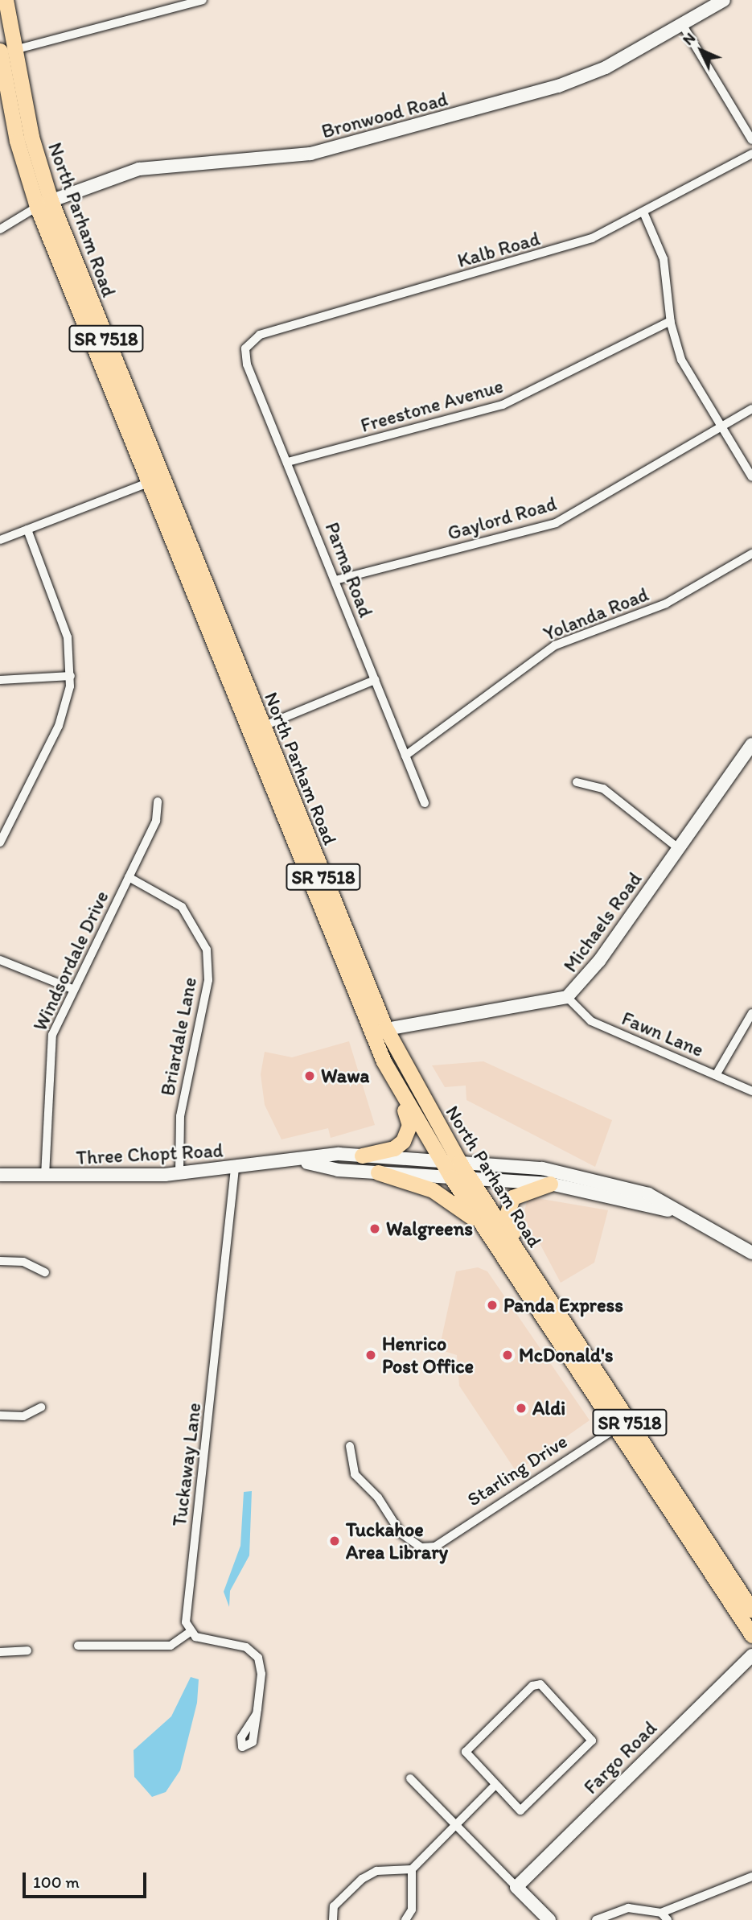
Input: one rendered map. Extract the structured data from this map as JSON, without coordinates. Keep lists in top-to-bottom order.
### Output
{
  "streets": {
    "highway": ["North Parham Road", "SR 7518"],
    "street": [
      "Bronwood Road",
      "Kalb Road",
      "Freestone Avenue",
      "Gaylord Road",
      "Parma Road",
      "Yolanda Road",
      "Michaels Road",
      "Windsordale Drive",
      "Fawn Lane",
      "Briardale Lane",
      "Three Chopt Road",
      "Tuckaway Lane",
      "Starling Drive",
      "Fargo Road"
    ]
  },
  "crossings": [
    ["Bronwood Road", "North Parham Road"],
    ["North Parham Road", "Michaels Road"],
    ["North Parham Road", "Three Chopt Road"],
    ["North Parham Road", "Starling Drive"],
    ["Kalb Road", "Parma Road"],
    ["Freestone Avenue", "Parma Road"],
    ["Gaylord Road", "Parma Road"],
    ["Parma Road", "Yolanda Road"],
    ["Michaels Road", "Fawn Lane"],
    ["Windsordale Drive", "Briardale Lane"],
    ["Windsordale Drive", "Three Chopt Road"],
    ["Briardale Lane", "Three Chopt Road"],
    ["Three Chopt Road", "Tuckaway Lane"]
  ],
  "places": [
    "Wawa",
    "Walgreens",
    "Panda Express",
    "Henrico Post Office",
    "McDonald's",
    "Aldi",
    "Tuckahoe Area Library"
  ],
  "scale_bar": "100 m",
  "north": "top left"
}
